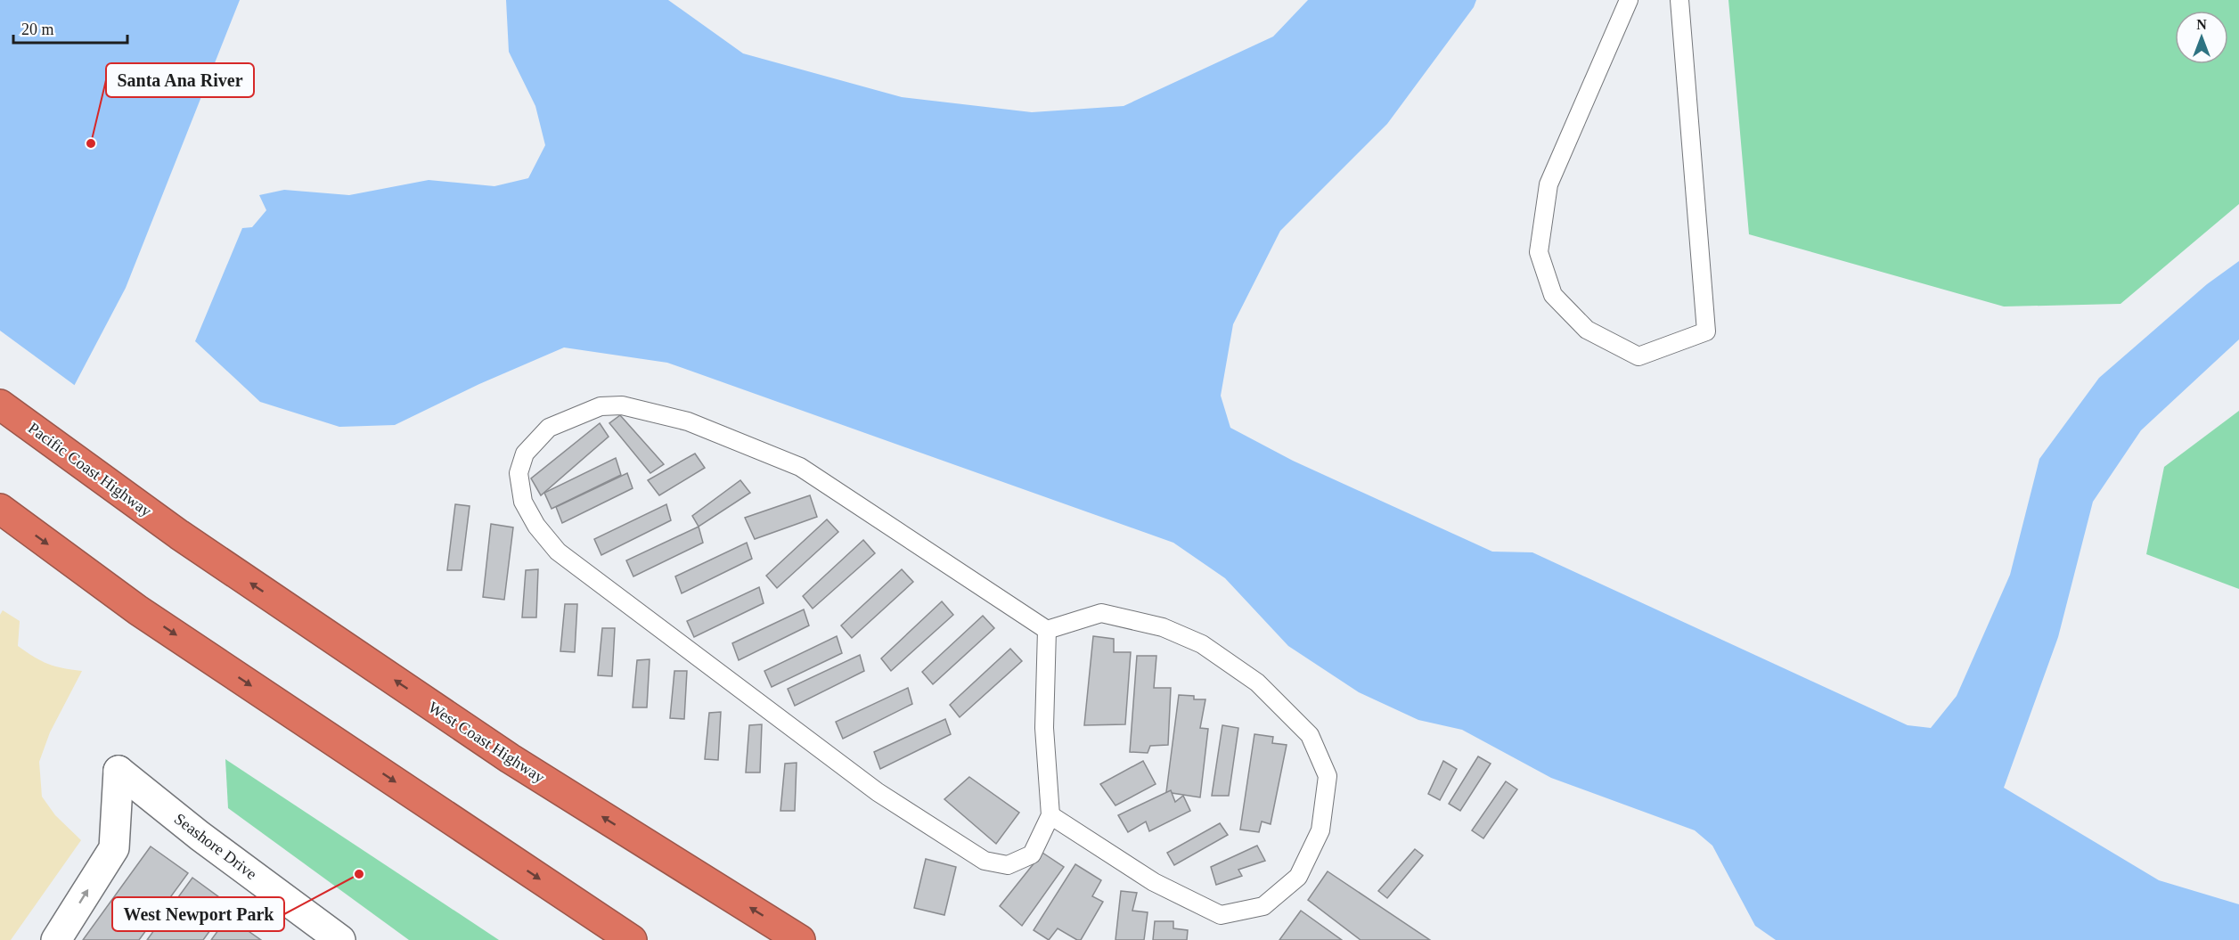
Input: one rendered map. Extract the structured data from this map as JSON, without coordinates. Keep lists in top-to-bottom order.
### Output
{
  "streets": {
    "highway": ["Pacific Coast Highway", "West Coast Highway"],
    "street": ["Seashore Drive"]
  },
  "crossings": [
    ["Pacific Coast Highway", "West Coast Highway"]
  ],
  "places": ["Santa Ana River", "West Newport Park"],
  "scale_bar": "20 m",
  "north": "top"
}
